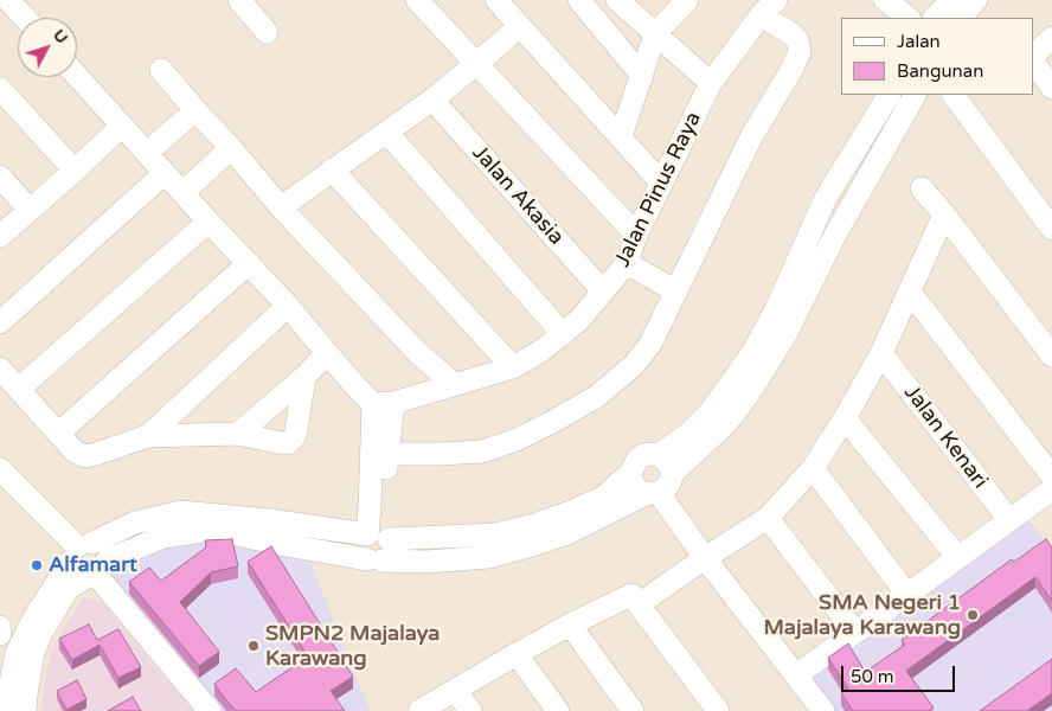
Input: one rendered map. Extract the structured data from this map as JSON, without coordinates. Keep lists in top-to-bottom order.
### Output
{
  "streets": {
    "street": ["Jalan Pinus Raya", "Jalan Akasia", "Jalan Kenari"]
  },
  "crossings": [
    ["Jalan Pinus Raya", "Jalan Akasia"]
  ],
  "places": ["Alfamart", "SMA Negeri 1 Majalaya Karawang", "SMPN2 Majalaya Karawang"],
  "legend": ["Jalan", "Bangunan"],
  "scale_bar": "50 m",
  "north": "top right"
}
